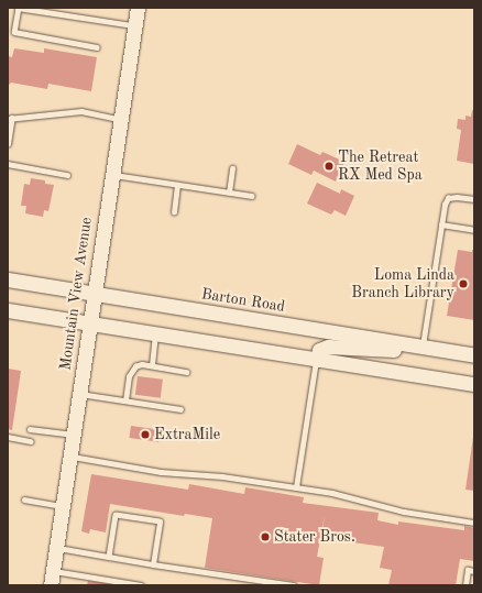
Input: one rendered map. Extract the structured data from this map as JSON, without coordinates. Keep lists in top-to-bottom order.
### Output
{
  "streets": {
    "main road": ["Mountain View Avenue", "Barton Road"]
  },
  "crossings": [
    ["Mountain View Avenue", "Barton Road"]
  ],
  "places": [
    "The Retreat RX Med Spa",
    "Loma Linda Branch Library",
    "ExtraMile",
    "Stater Bros."
  ]
}
